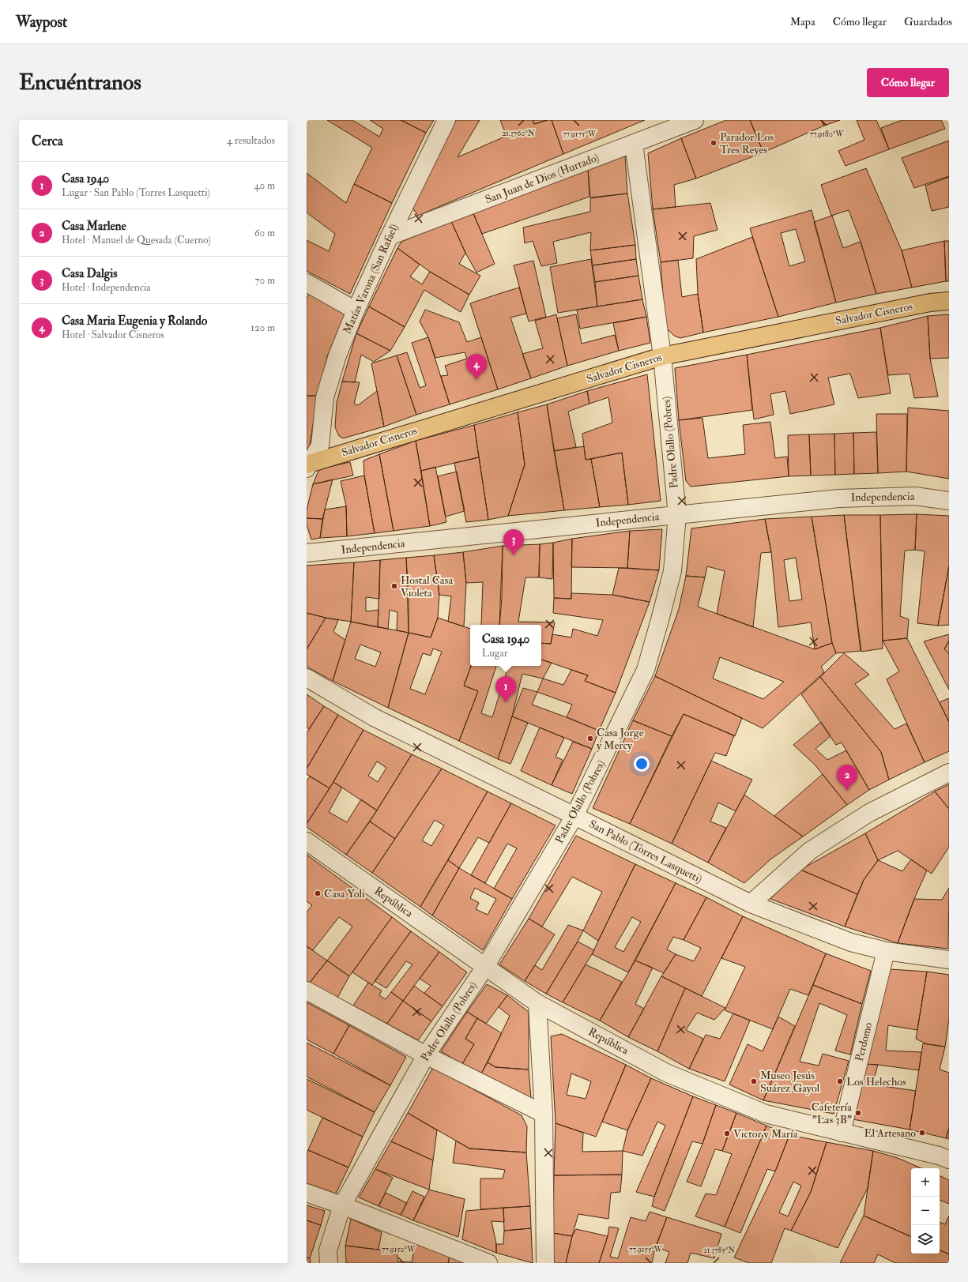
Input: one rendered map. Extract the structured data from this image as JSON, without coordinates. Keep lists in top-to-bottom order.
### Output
{
  "streets": {
    "main road": ["Salvador Cisneros"],
    "street": [
      "San Juan de Dios (Hurtado)",
      "Matías Varona (San Rafael)",
      "Padre Olallo (Pobres)",
      "Independencia",
      "San Pablo (Torres Lasquetti)",
      "República",
      "Perdomo"
    ]
  },
  "crossings": [
    ["San Juan de Dios (Hurtado)", "Matías Varona (San Rafael)"],
    ["San Juan de Dios (Hurtado)", "Padre Olallo (Pobres)"],
    ["Matías Varona (San Rafael)", "Salvador Cisneros"],
    ["Salvador Cisneros", "Padre Olallo (Pobres)"],
    ["Padre Olallo (Pobres)", "Independencia"],
    ["Padre Olallo (Pobres)", "San Pablo (Torres Lasquetti)"],
    ["Padre Olallo (Pobres)", "República"],
    ["San Pablo (Torres Lasquetti)", "Perdomo"],
    ["República", "Perdomo"]
  ],
  "places": [
    "Parador Los Tres Reyes",
    "Hostal Casa Violeta",
    "Casa Jorge y Mercy",
    "Casa Yoli",
    "Museo Jesús Suárez Gayol",
    "Los Helechos",
    "Cafetería \"Las 3B\"",
    "El Artesano",
    "Victor y María"
  ],
  "page": {
    "header": "Waypost",
    "nav": ["Mapa", "Cómo llegar", "Guardados"],
    "buttons": "Cómo llegar",
    "title": "Encuéntranos",
    "heading": ["Cerca", "4 resultados"],
    "list": [
      {
        "mark": "1",
        "name": "Casa 1940",
        "note": "Lugar · San Pablo (Torres Lasquetti)",
        "value": "40 m"
      },
      {
        "mark": "2",
        "name": "Casa Marlene",
        "note": "Hotel · Manuel de Quesada (Cuerno)",
        "value": "60 m"
      },
      {
        "mark": "3",
        "name": "Casa Dalgis",
        "note": "Hotel · Independencia",
        "value": "70 m"
      },
      {
        "mark": "4",
        "name": "Casa Maria Eugenia y Rolando",
        "note": "Hotel · Salvador Cisneros",
        "value": "120 m"
      }
    ],
    "pins": [
      "4",
      "3",
      "1",
      "2"
    ],
    "popup": ["Casa 1940", "Lugar"],
    "map_buttons": ["+", "−"]
  },
  "coordinates": [
    "21.3760°N",
    "77.9175°W",
    "77.9180°W",
    "77.9150°W",
    "77.9155°W",
    "21.3785°N"
  ]
}
